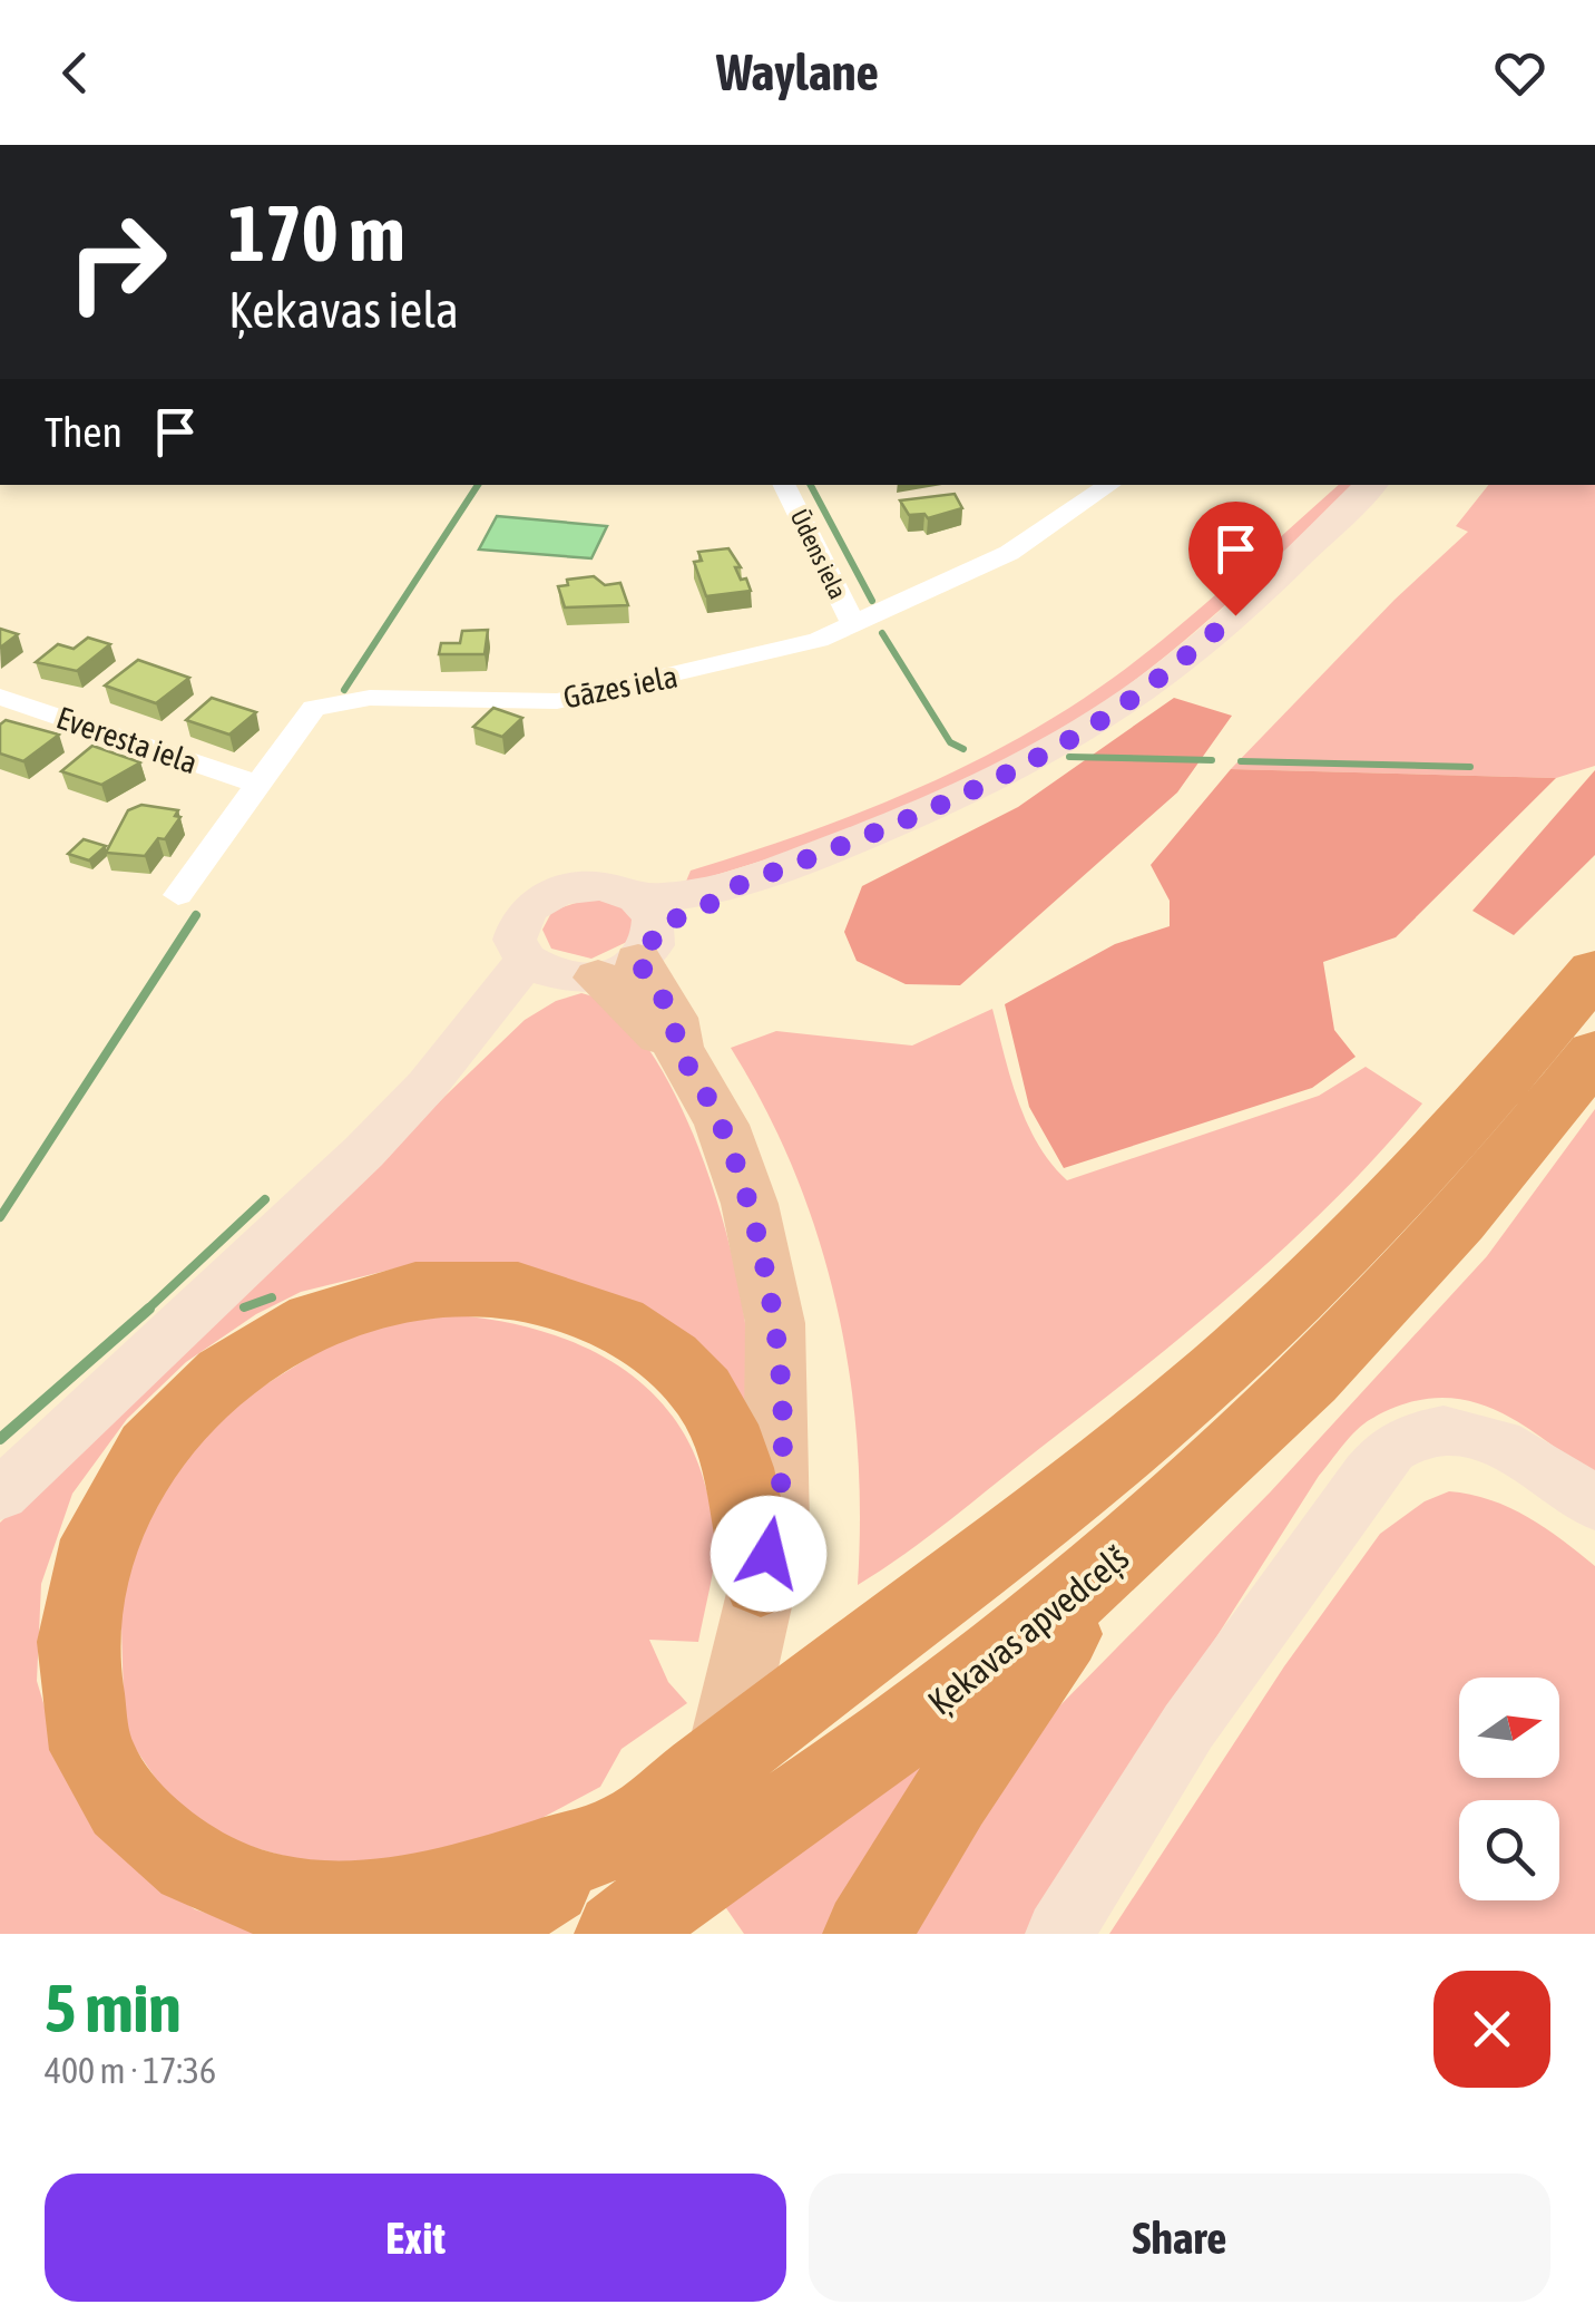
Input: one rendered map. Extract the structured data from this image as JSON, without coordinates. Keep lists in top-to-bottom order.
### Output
{
  "streets": {
    "highway": ["Ķekavas apvedceļš"],
    "street": ["Ūdens iela", "Gāzes iela", "Everesta iela"]
  },
  "crossings": [
    ["Ūdens iela", "Gāzes iela"],
    ["Gāzes iela", "Everesta iela"]
  ],
  "north": "right",
  "page": {
    "header": "Waylane",
    "turn": ["170 m", "Ķekavas iela"],
    "then": "Then",
    "heading": ["5 min", "400 m · 17:36"],
    "buttons": ["Exit", "Share"]
  }
}
